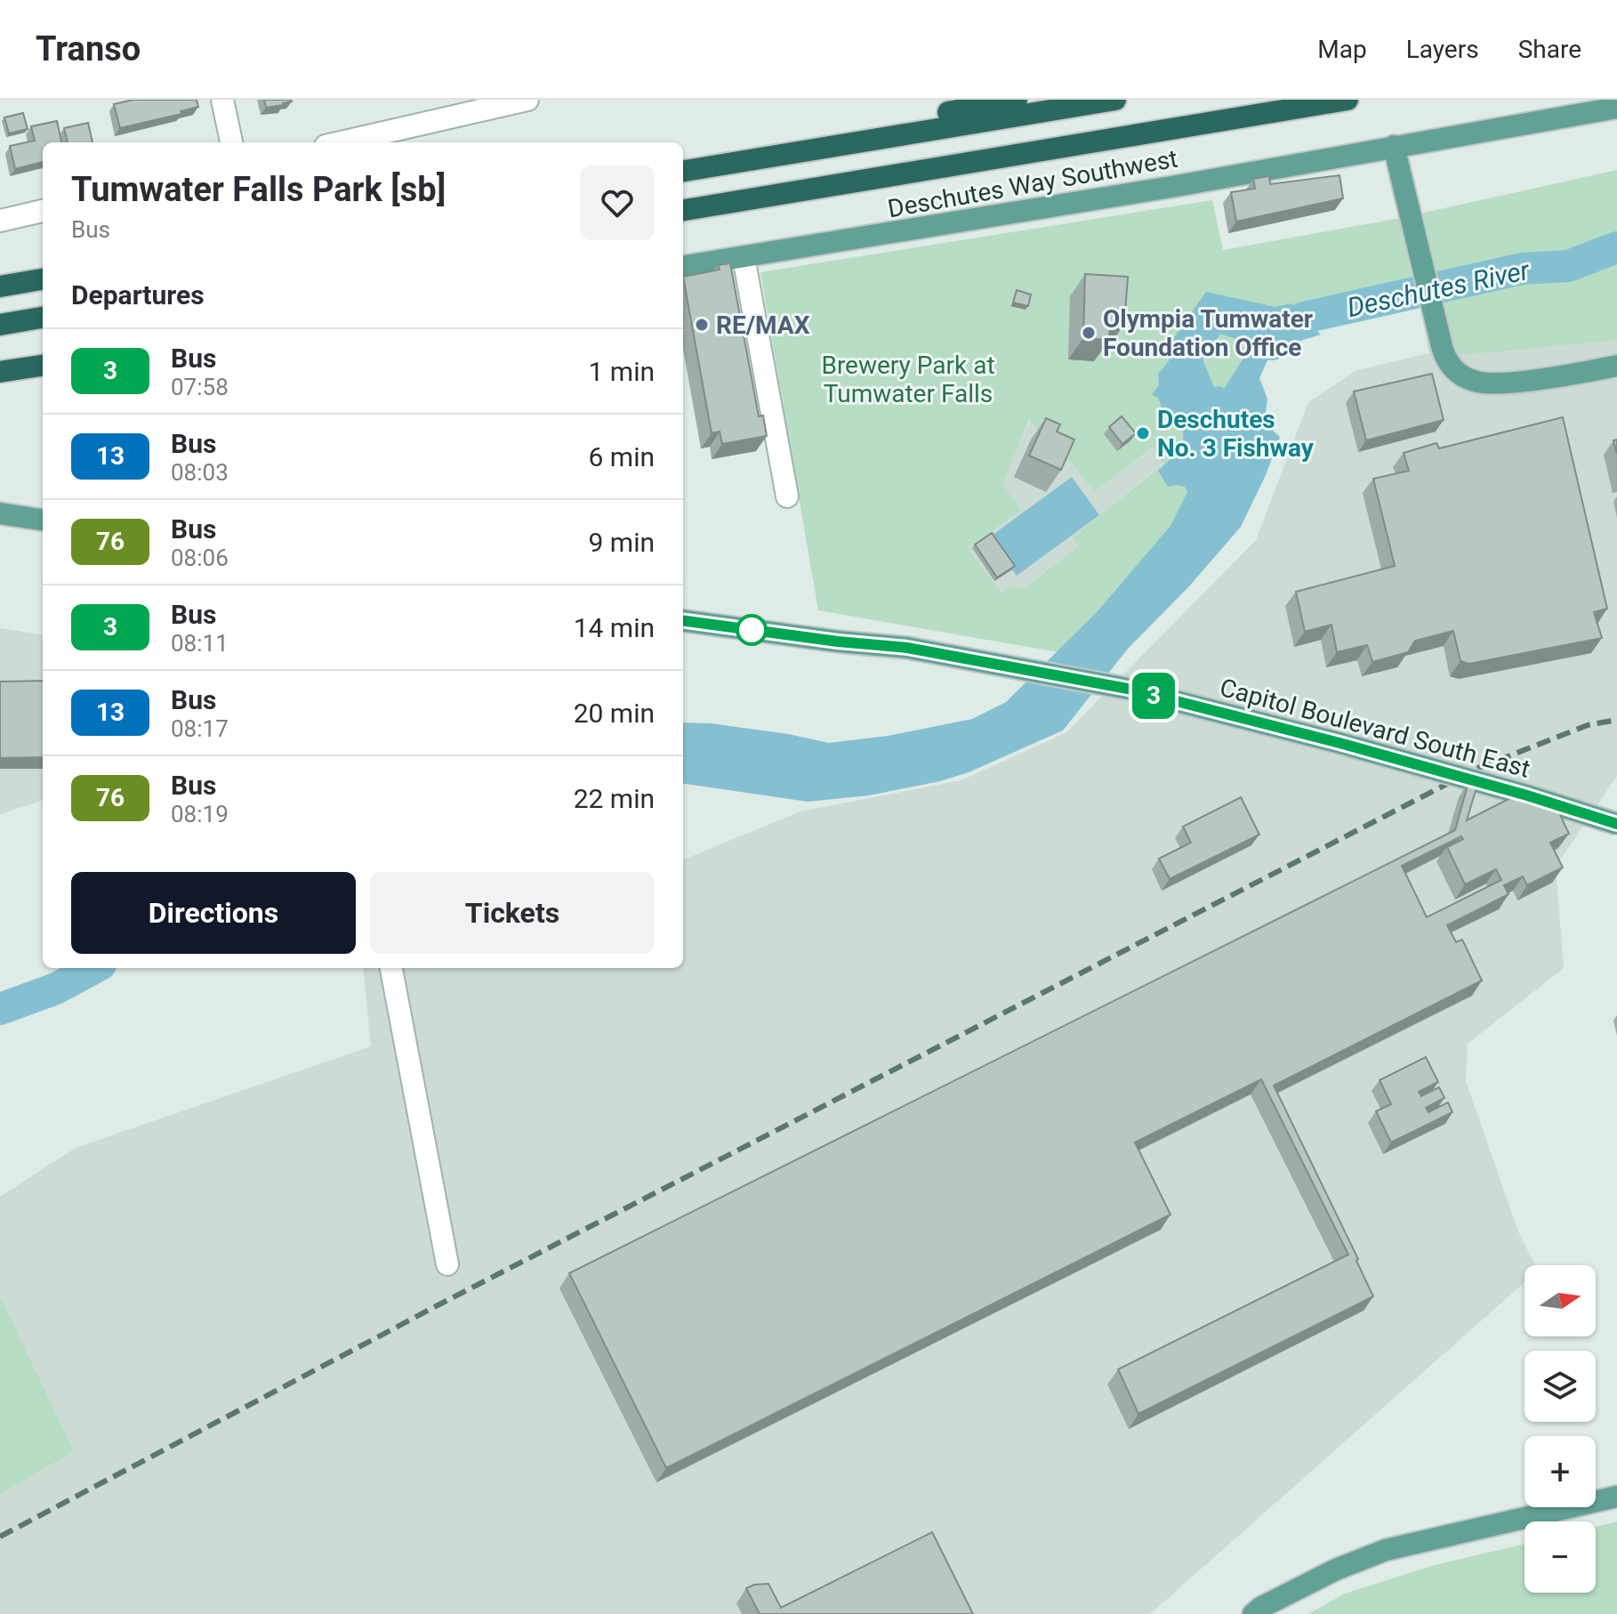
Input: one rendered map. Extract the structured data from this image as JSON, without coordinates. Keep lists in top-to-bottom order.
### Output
{
  "streets": {
    "main road": ["Deschutes Way Southwest", "Capitol Boulevard South East"]
  },
  "water": ["Deschutes River"],
  "parks": ["Brewery Park at Tumwater Falls"],
  "places": ["RE/MAX", "Olympia Tumwater Foundation Office", "Deschutes No. 3 Fishway"],
  "lines": ["bus line 3"],
  "north": "right",
  "page": {
    "header": "Transo",
    "nav": ["Map", "Layers", "Share"],
    "on_map": "3",
    "heading": [
      ["Tumwater Falls Park [sb]", "Bus"],
      "Departures"
    ],
    "list": [
      {
        "mark": "3",
        "name": "Bus",
        "note": "07:58",
        "value": "1 min"
      },
      {
        "mark": "13",
        "name": "Bus",
        "note": "08:03",
        "value": "6 min"
      },
      {
        "mark": "76",
        "name": "Bus",
        "note": "08:06",
        "value": "9 min"
      },
      {
        "mark": "3",
        "name": "Bus",
        "note": "08:11",
        "value": "14 min"
      },
      {
        "mark": "13",
        "name": "Bus",
        "note": "08:17",
        "value": "20 min"
      },
      {
        "mark": "76",
        "name": "Bus",
        "note": "08:19",
        "value": "22 min"
      }
    ],
    "buttons": ["Directions", "Tickets"],
    "map_buttons": ["+", "−"]
  }
}
